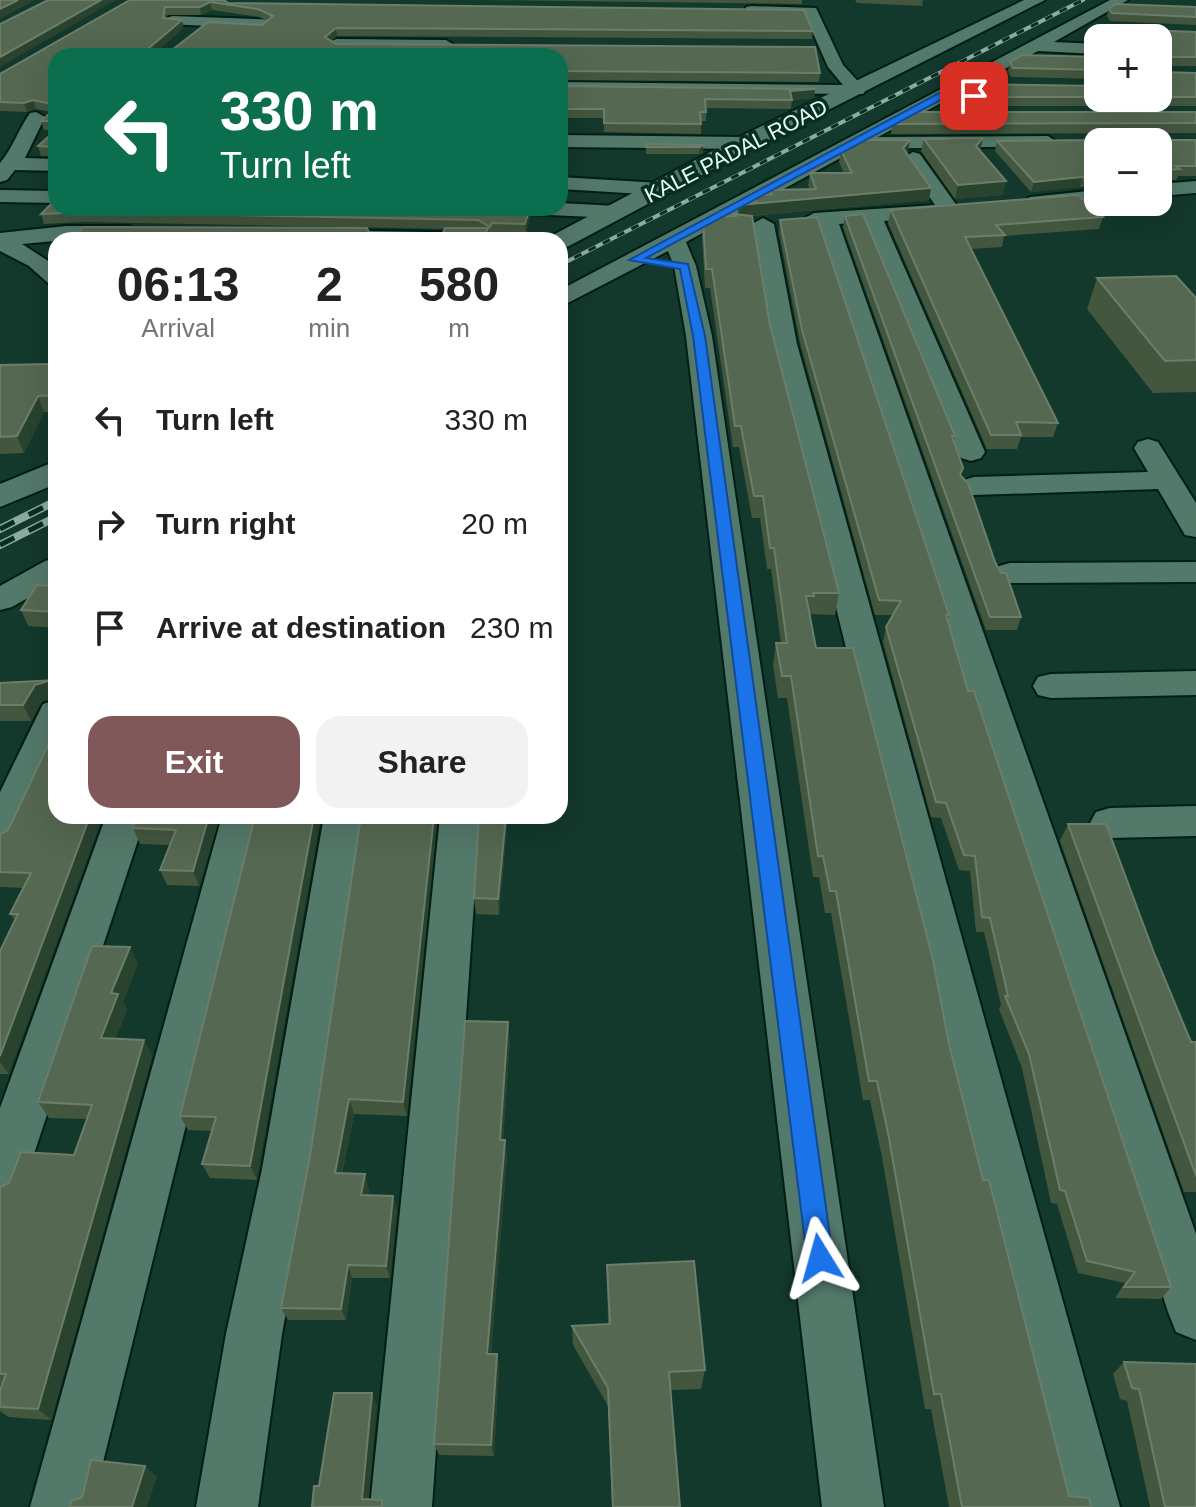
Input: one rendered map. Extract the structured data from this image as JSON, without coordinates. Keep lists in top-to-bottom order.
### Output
{
  "streets": {
    "street": ["KALE PADAL ROAD"]
  },
  "page": {
    "map_buttons": ["+", "−"],
    "turn": ["330 m", "Turn left"],
    "eta": [
      "06:13",
      "Arrival",
      "2",
      "min",
      "580",
      "m"
    ],
    "list": [
      {
        "name": "Turn left",
        "value": "330 m"
      },
      {
        "name": "Turn right",
        "value": "20 m"
      },
      {
        "name": "Arrive at destination",
        "value": "230 m"
      }
    ],
    "buttons": ["Exit", "Share"]
  }
}
